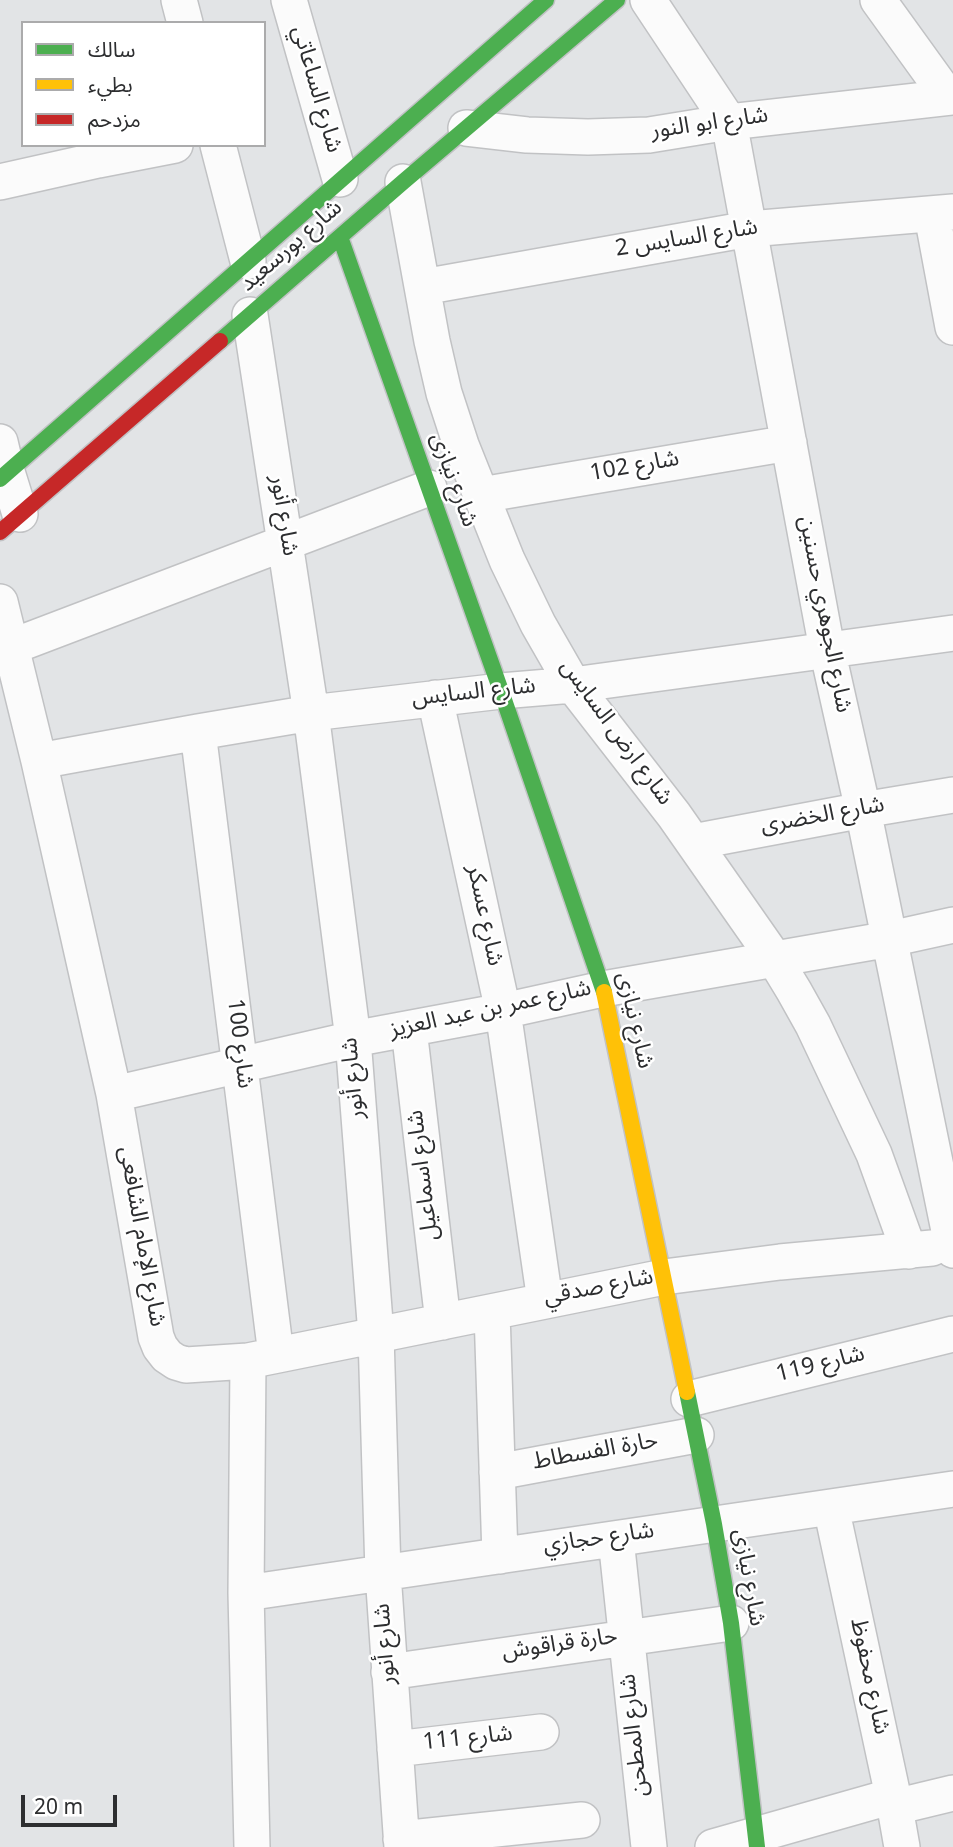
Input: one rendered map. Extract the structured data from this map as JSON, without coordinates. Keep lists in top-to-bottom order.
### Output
{
  "streets": {
    "street": [
      "شارع الساعاتي",
      "شارع ابو النور",
      "شارع السايس 2",
      "شارع بورسعيد",
      "شارع 102",
      "شارع نيازى",
      "شارع أنور",
      "شارع الجوهري حسنين",
      "شارع السايس",
      "شارع ارض السايس",
      "شارع الخضرى",
      "شارع عسكر",
      "شارع عمر بن عبد العزيز",
      "شارع 100",
      "شارع اسماعيل",
      "شارع الإمام الشافعى",
      "شارع صدقي",
      "شارع 119",
      "حارة الفسطاط",
      "شارع حجازي",
      "حارة قراقوش",
      "شارع محفوظ",
      "شارع المطحن",
      "شارع 111"
    ]
  },
  "crossings": [
    ["شارع الساعاتي", "شارع بورسعيد"],
    ["شارع ابو النور", "شارع بورسعيد"],
    ["شارع ابو النور", "شارع الجوهري حسنين"],
    ["شارع السايس 2", "شارع الجوهري حسنين"],
    ["شارع السايس 2", "شارع ارض السايس"],
    ["شارع بورسعيد", "شارع نيازى"],
    ["شارع بورسعيد", "شارع أنور"],
    ["شارع بورسعيد", "شارع ارض السايس"],
    ["شارع 102", "شارع الجوهري حسنين"],
    ["شارع 102", "شارع ارض السايس"],
    ["شارع نيازى", "شارع السايس"],
    ["شارع نيازى", "شارع عمر بن عبد العزيز"],
    ["شارع نيازى", "شارع صدقي"],
    ["شارع نيازى", "شارع 119"],
    ["شارع نيازى", "حارة الفسطاط"],
    ["شارع نيازى", "شارع حجازي"],
    ["شارع نيازى", "حارة قراقوش"],
    ["شارع أنور", "شارع السايس"],
    ["شارع أنور", "شارع عمر بن عبد العزيز"],
    ["شارع أنور", "شارع صدقي"],
    ["شارع أنور", "شارع حجازي"],
    ["شارع أنور", "حارة قراقوش"],
    ["شارع أنور", "شارع 111"],
    ["شارع الجوهري حسنين", "شارع السايس"],
    ["شارع الجوهري حسنين", "شارع الخضرى"],
    ["شارع الجوهري حسنين", "شارع عمر بن عبد العزيز"],
    ["شارع الجوهري حسنين", "شارع صدقي"],
    ["شارع السايس", "شارع ارض السايس"],
    ["شارع السايس", "شارع عسكر"],
    ["شارع السايس", "شارع 100"],
    ["شارع السايس", "شارع الإمام الشافعى"],
    ["شارع ارض السايس", "شارع الخضرى"],
    ["شارع ارض السايس", "شارع عمر بن عبد العزيز"],
    ["شارع ارض السايس", "شارع صدقي"],
    ["شارع عسكر", "شارع عمر بن عبد العزيز"],
    ["شارع عسكر", "شارع صدقي"],
    ["شارع عمر بن عبد العزيز", "شارع 100"],
    ["شارع عمر بن عبد العزيز", "شارع اسماعيل"],
    ["شارع عمر بن عبد العزيز", "شارع الإمام الشافعى"],
    ["شارع 100", "شارع الإمام الشافعى"],
    ["شارع 100", "شارع صدقي"],
    ["شارع اسماعيل", "شارع صدقي"],
    ["شارع الإمام الشافعى", "شارع صدقي"],
    ["شارع حجازي", "شارع محفوظ"],
    ["شارع حجازي", "شارع المطحن"],
    ["حارة قراقوش", "شارع المطحن"]
  ],
  "legend": ["سالك", "بطيء", "مزدحم"],
  "scale_bar": "20 m"
}
